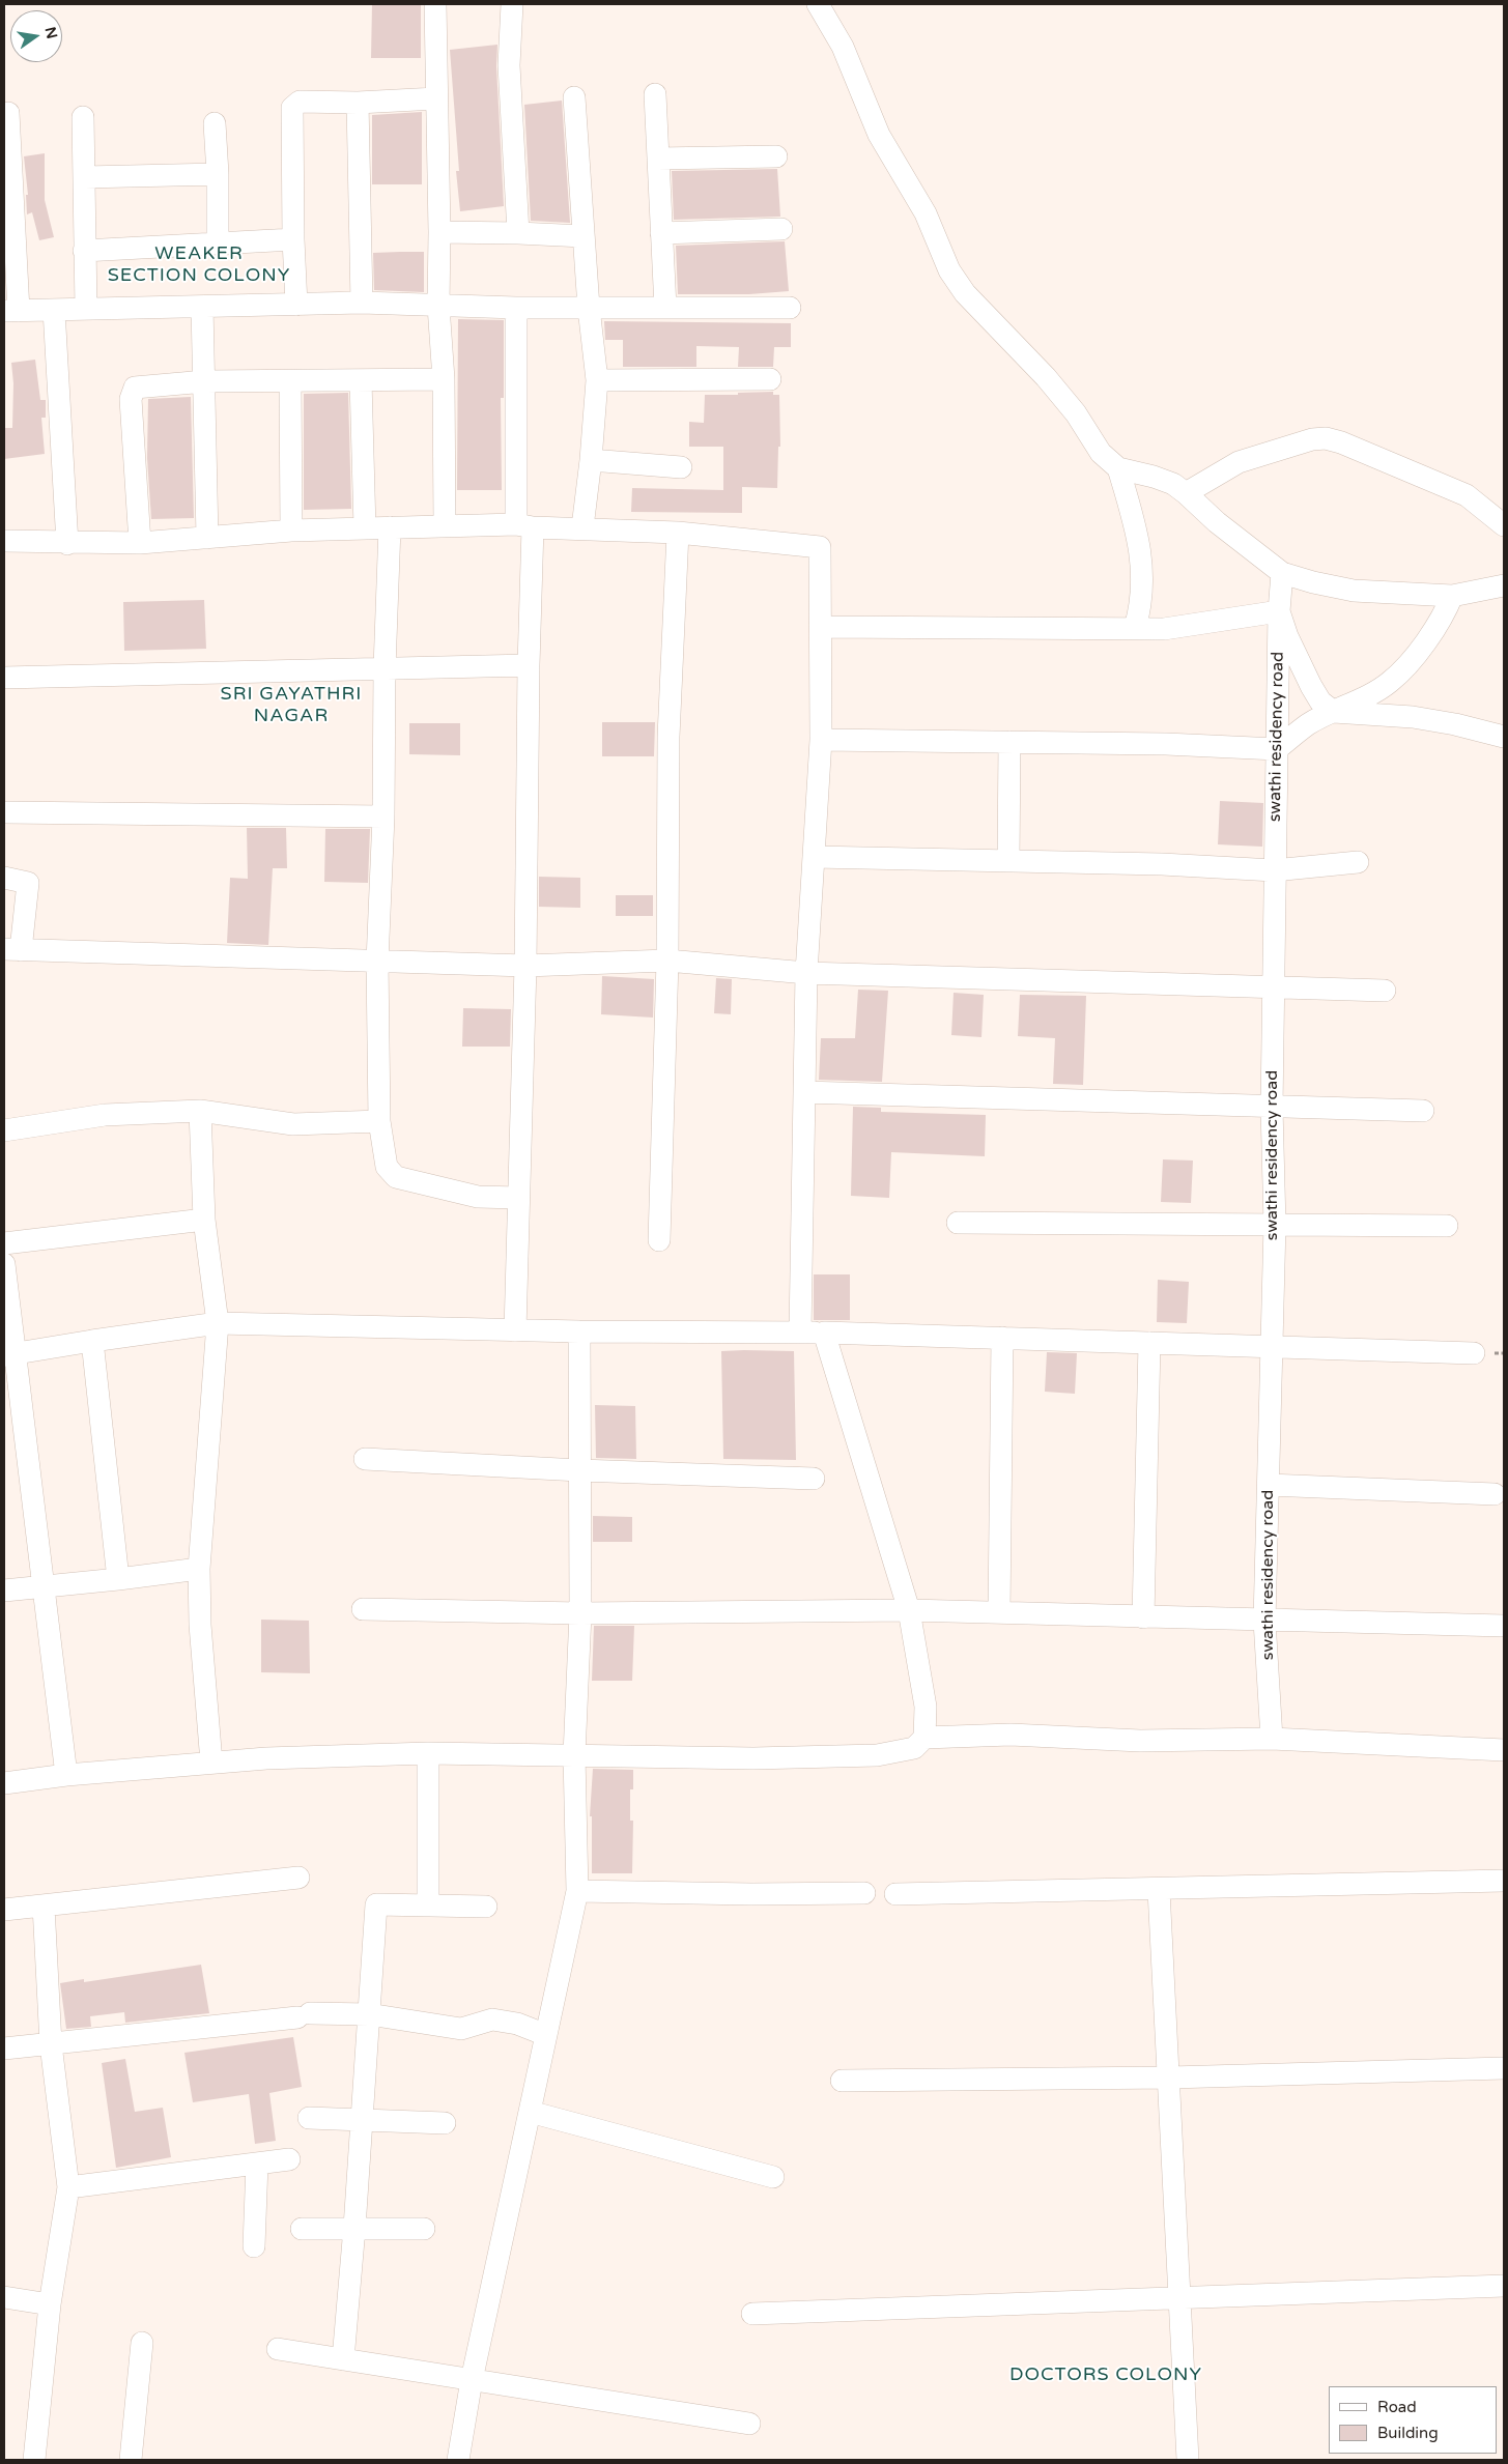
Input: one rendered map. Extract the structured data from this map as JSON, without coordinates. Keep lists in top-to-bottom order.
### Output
{
  "streets": {
    "street": ["swathi residency road"]
  },
  "districts": ["WEAKER SECTION COLONY", "SRI GAYATHRI NAGAR", "DOCTORS COLONY"],
  "legend": ["Road", "Building"],
  "north": "right"
}
